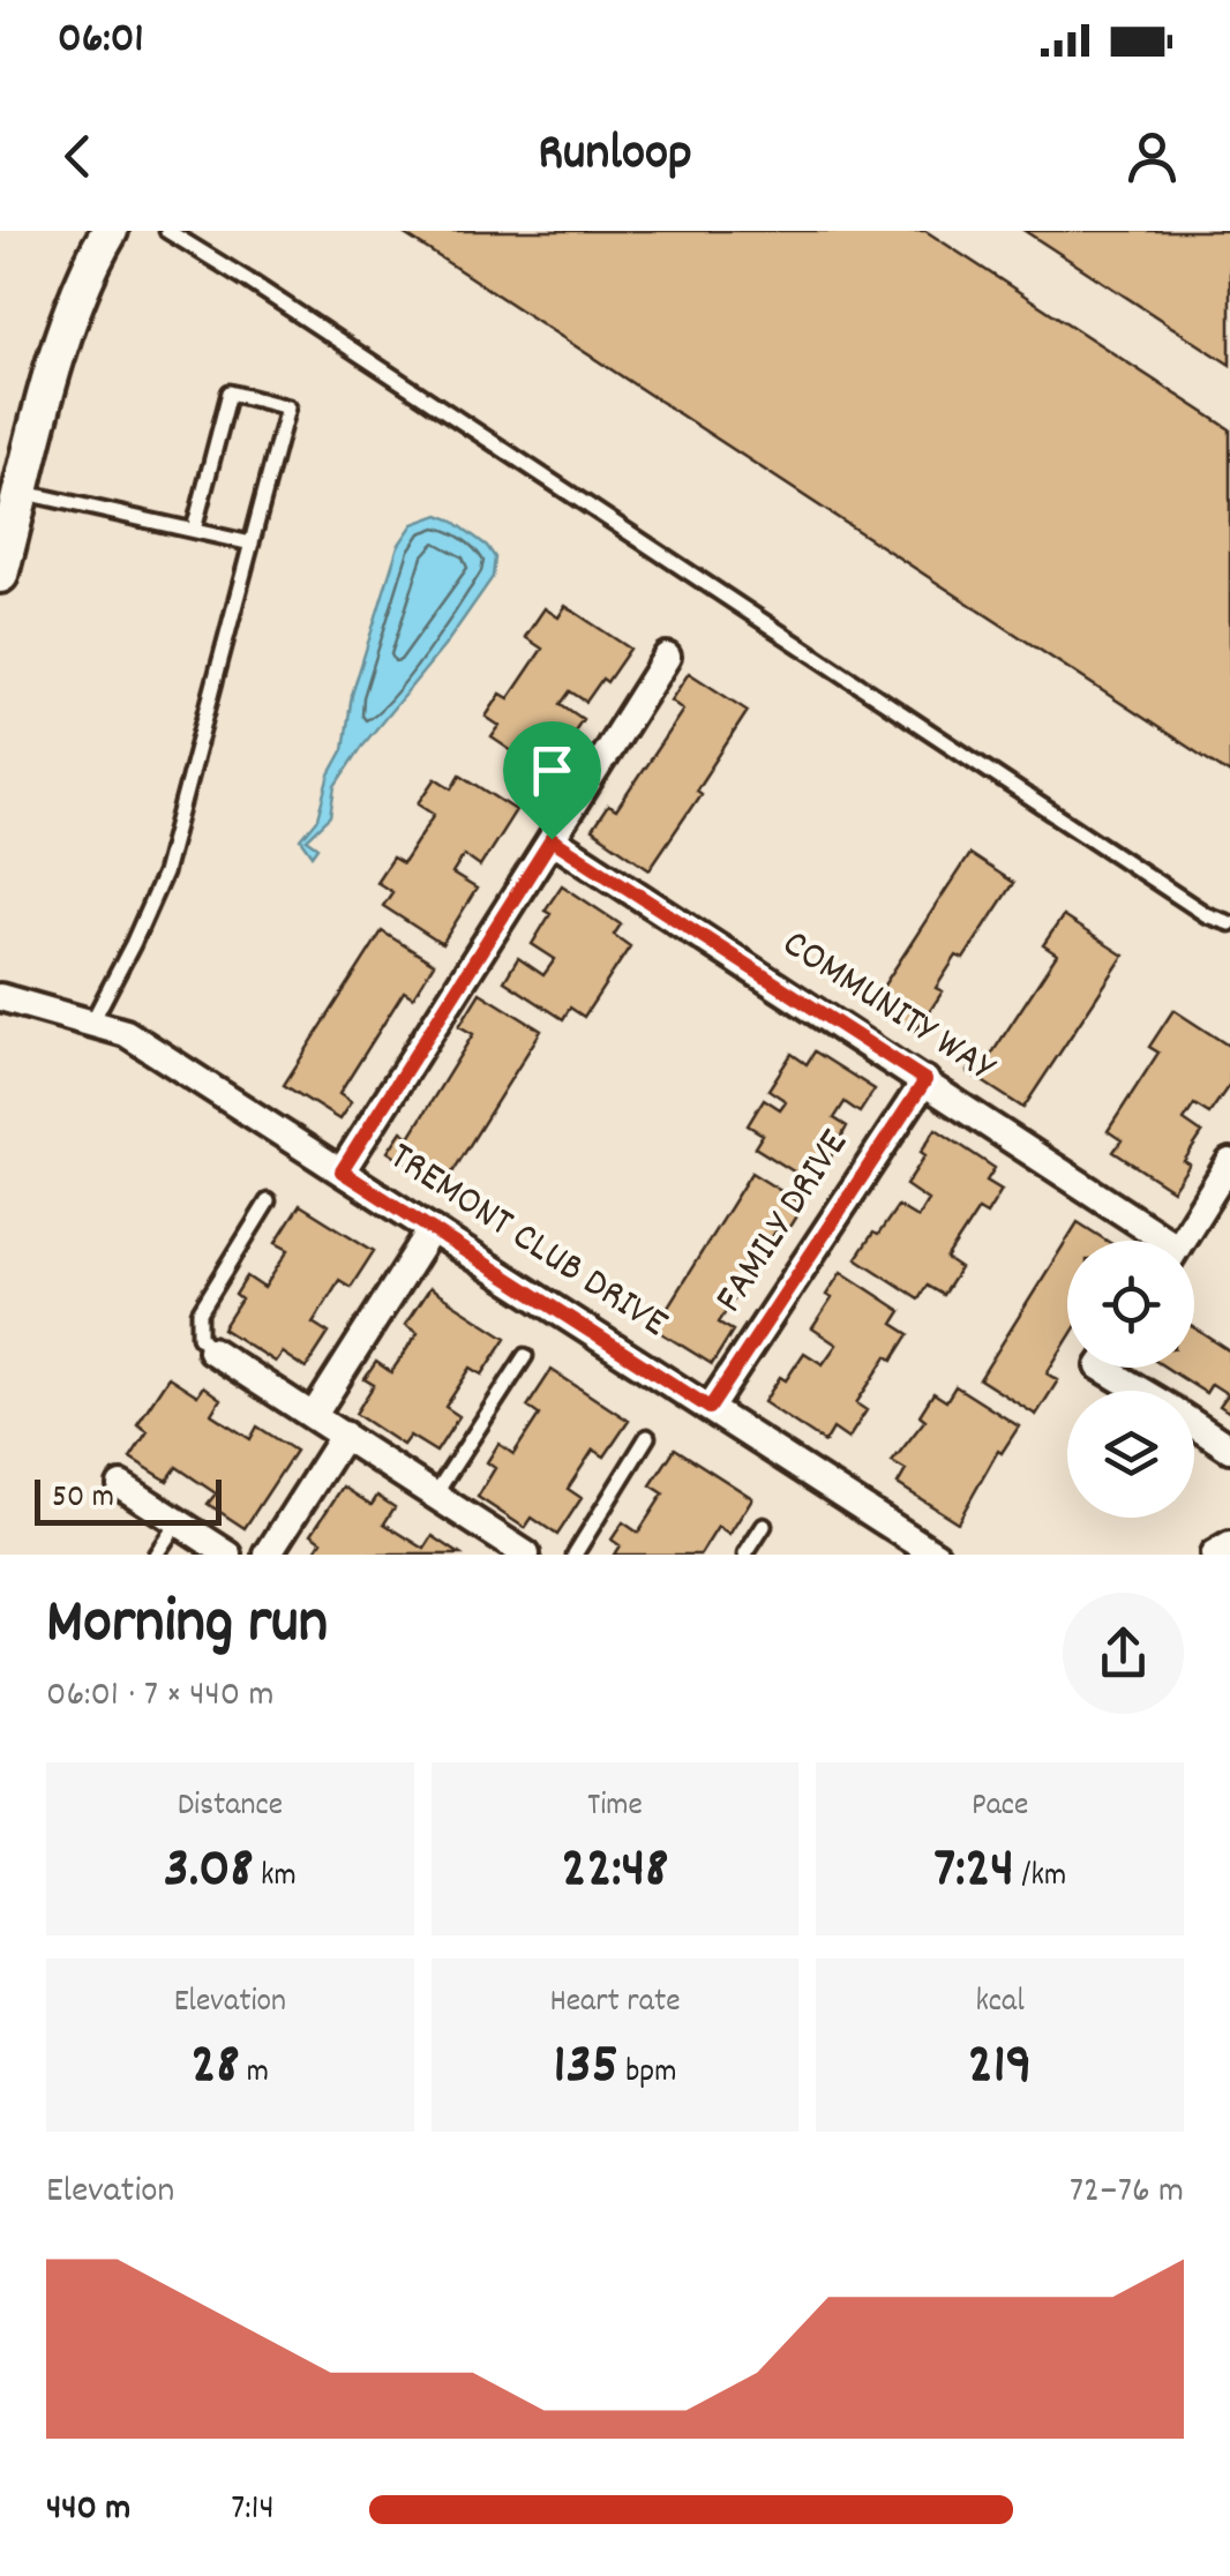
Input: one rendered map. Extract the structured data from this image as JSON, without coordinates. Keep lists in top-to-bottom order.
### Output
{
  "streets": {
    "street": ["COMMUNITY WAY", "FAMILY DRIVE", "TREMONT CLUB DRIVE"]
  },
  "crossings": [
    ["COMMUNITY WAY", "FAMILY DRIVE"],
    ["FAMILY DRIVE", "TREMONT CLUB DRIVE"]
  ],
  "scale_bar": "50 m",
  "page": {
    "status": "06:01",
    "header": "Runloop",
    "scale": "50 m",
    "heading": ["Morning run", "06:01 · 7 × 440 m"],
    "stats": [
      ["Distance", "3.08 km"],
      ["Time", "22:48"],
      ["Pace", "7:24 /km"],
      ["Elevation", "28 m"],
      ["Heart rate", "135 bpm"],
      ["kcal", "219"]
    ],
    "chart": ["Elevation", "72–76 m"],
    "list": [
      {
        "name": "440 m",
        "note": "7:14"
      }
    ]
  }
}
